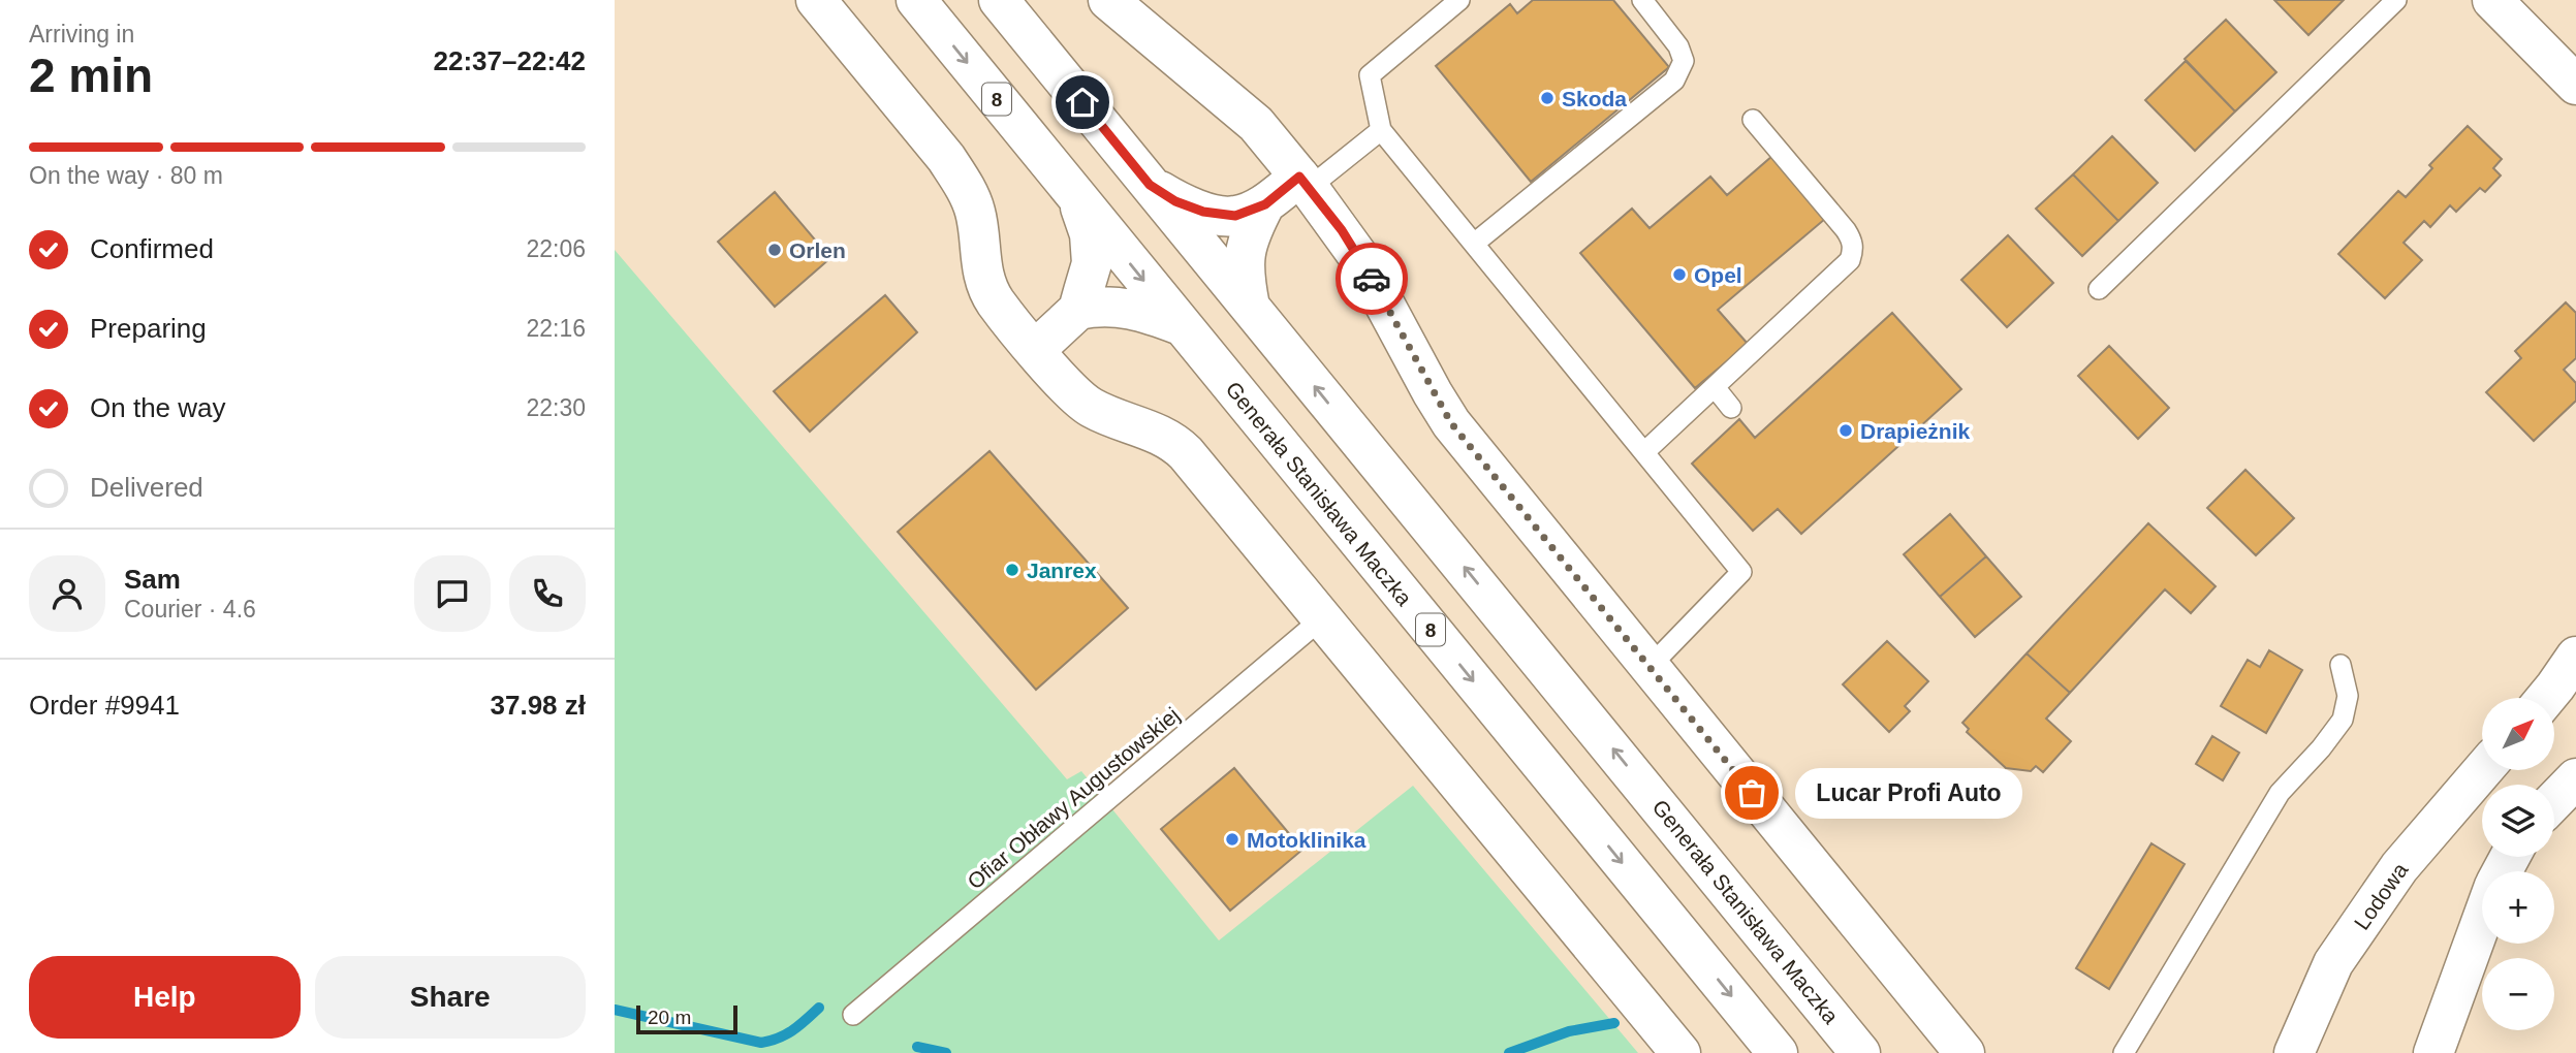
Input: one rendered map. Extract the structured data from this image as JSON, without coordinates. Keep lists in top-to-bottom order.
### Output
{
  "streets": {
    "main road": ["8", "Generała Stanisława Maczka", "Lodowa"],
    "lane": ["Ofiar Obławy Augustowskiej"]
  },
  "places": [
    "Skoda",
    "Orlen",
    "Opel",
    "Drapieżnik",
    "Janrex",
    "Lucar Profi Auto",
    "Motoklinika"
  ],
  "scale_bar": "20 m",
  "north": "top right",
  "page": {
    "heading": ["2 min", "Arriving in", "22:37–22:42"],
    "panel": [
      "Sam",
      "Courier · 4.6",
      "Order #9941",
      "37.98 zł"
    ],
    "bar": "On the way · 80 m",
    "list": [
      ["Confirmed", "22:06"],
      ["Preparing", "22:16"],
      ["On the way", "22:30"],
      "Delivered"
    ],
    "map_buttons": ["+", "−"],
    "bubble": "Lucar Profi Auto",
    "buttons": ["Help", "Share"],
    "scale": "20 m"
  }
}
